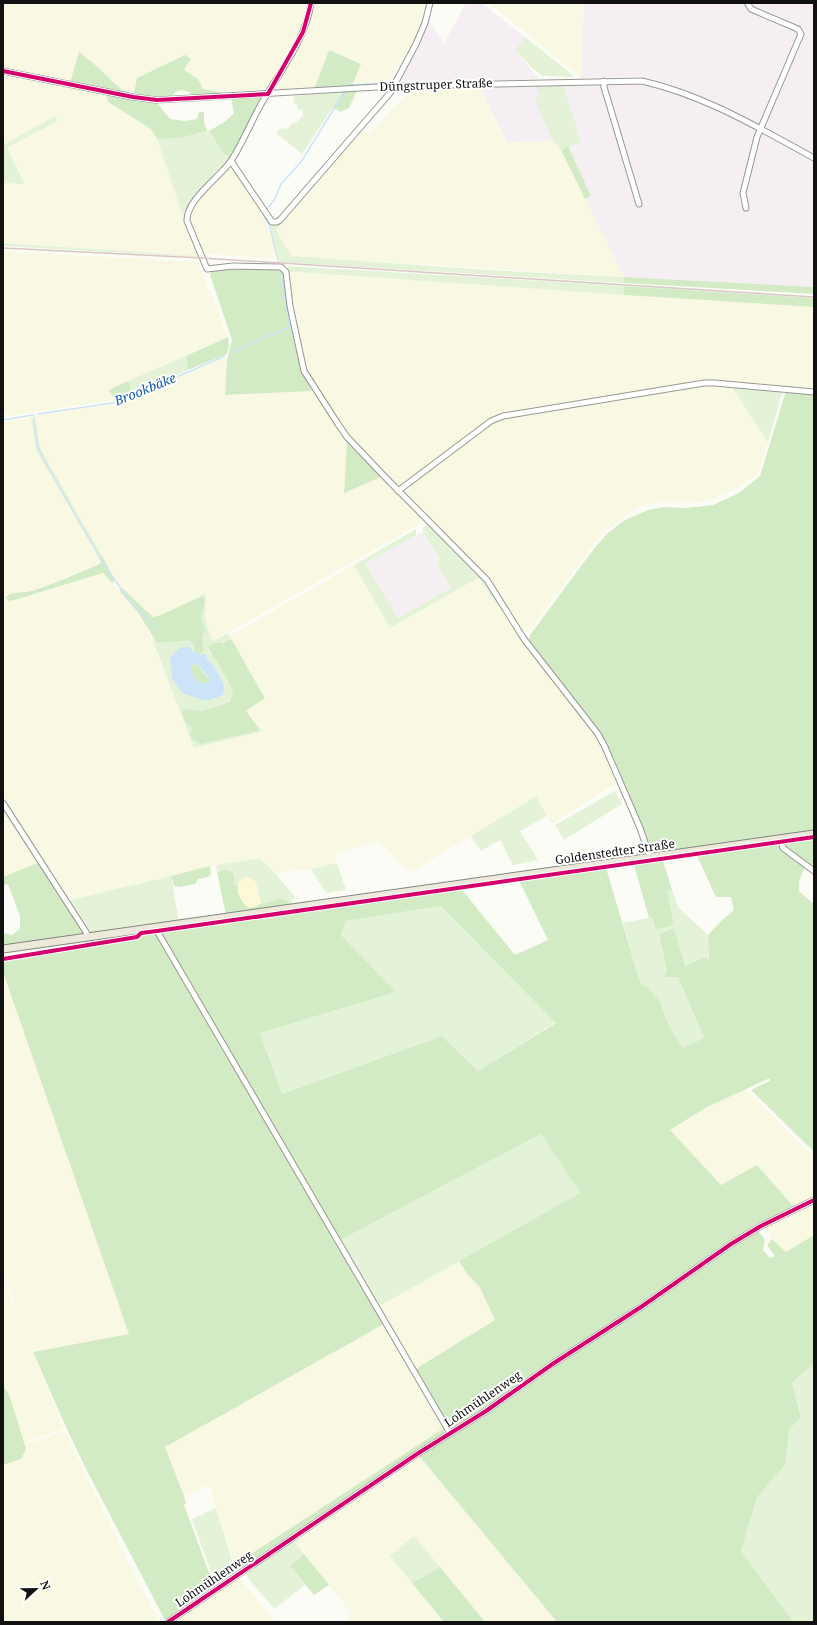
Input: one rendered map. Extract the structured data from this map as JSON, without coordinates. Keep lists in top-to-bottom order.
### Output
{
  "streets": {
    "main road": ["Goldenstedter Straße"],
    "street": ["Düngstruper Straße", "Lohmühlenweg"]
  },
  "water": ["Brookbäke"],
  "north": "right"
}
